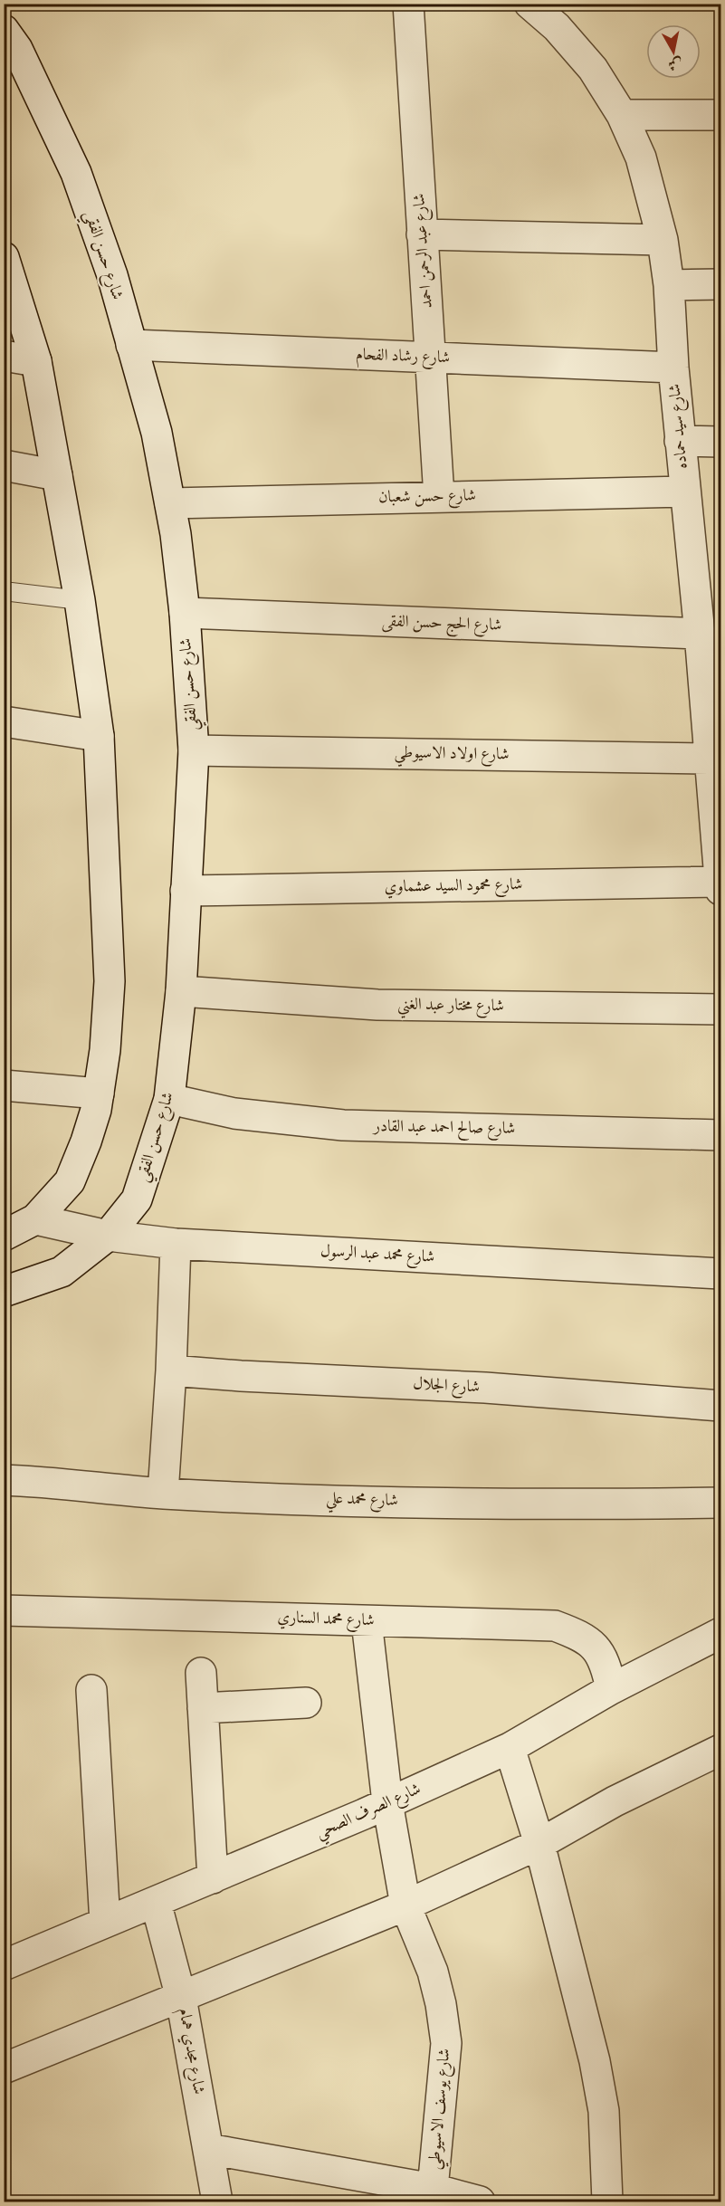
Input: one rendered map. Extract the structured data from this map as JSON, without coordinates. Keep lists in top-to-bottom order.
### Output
{
  "streets": {
    "street": [
      "شارع عبد الرحمن احمد",
      "شارع حسن الفقي",
      "شارع رشاد الفحام",
      "شارع سيد حماده",
      "شارع حسن شعبان",
      "شارع الحج حسن الفقى",
      "شارع اولاد الاسيوطي",
      "شارع محمود السيد عشماوي",
      "شارع مختار عبد الغني",
      "شارع صالح احمد عبد القادر",
      "شارع محمد عبد الرسول",
      "شارع الجلال",
      "شارع محمد علي",
      "شارع محمد السناري",
      "شارع الصرف الصحي",
      "شارع مجدي همام",
      "شارع يوسف الاسيوطي"
    ]
  },
  "crossings": [
    ["شارع عبد الرحمن احمد", "شارع رشاد الفحام"],
    ["شارع عبد الرحمن احمد", "شارع حسن شعبان"],
    ["شارع حسن الفقي", "شارع رشاد الفحام"],
    ["شارع حسن الفقي", "شارع حسن شعبان"],
    ["شارع حسن الفقي", "شارع الحج حسن الفقى"],
    ["شارع حسن الفقي", "شارع اولاد الاسيوطي"],
    ["شارع حسن الفقي", "شارع محمود السيد عشماوي"],
    ["شارع حسن الفقي", "شارع مختار عبد الغني"],
    ["شارع حسن الفقي", "شارع صالح احمد عبد القادر"],
    ["شارع حسن الفقي", "شارع محمد عبد الرسول"],
    ["شارع رشاد الفحام", "شارع سيد حماده"],
    ["شارع سيد حماده", "شارع حسن شعبان"],
    ["شارع سيد حماده", "شارع الحج حسن الفقى"],
    ["شارع سيد حماده", "شارع اولاد الاسيوطي"],
    ["شارع سيد حماده", "شارع محمود السيد عشماوي"],
    ["شارع محمد السناري", "شارع الصرف الصحي"],
    ["شارع محمد السناري", "شارع يوسف الاسيوطي"],
    ["شارع الصرف الصحي", "شارع مجدي همام"],
    ["شارع الصرف الصحي", "شارع يوسف الاسيوطي"]
  ],
  "north": "bottom"
}
